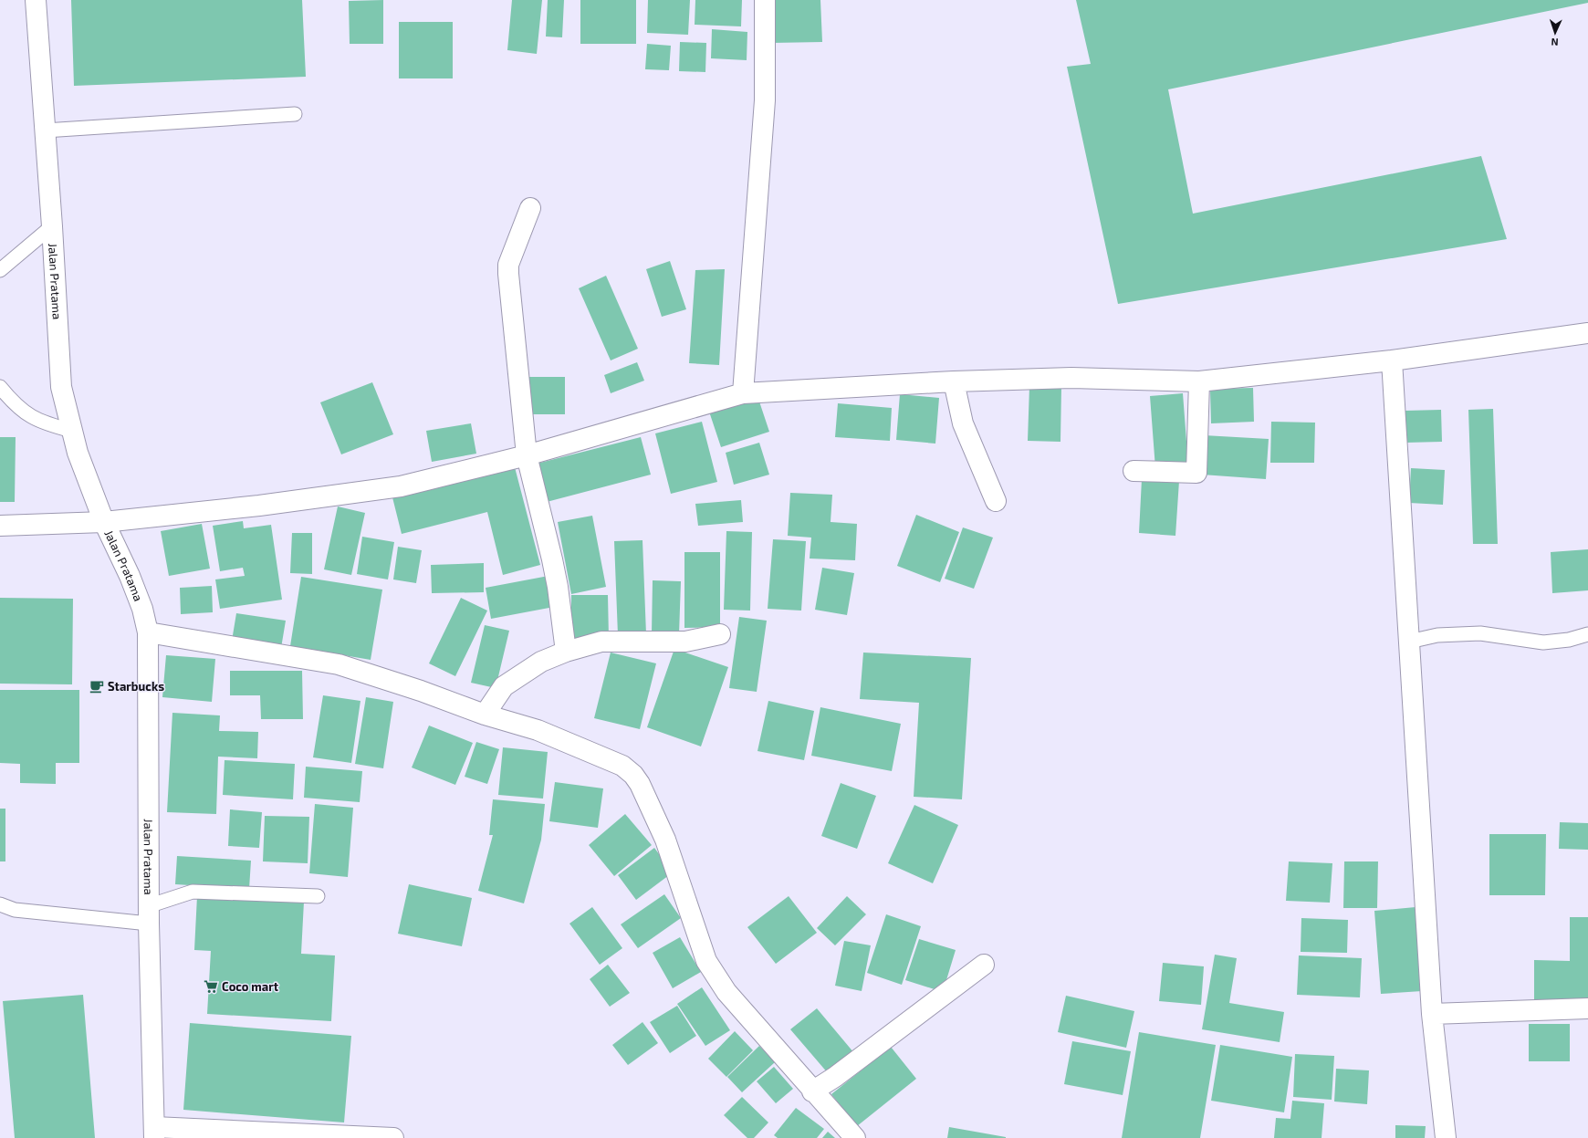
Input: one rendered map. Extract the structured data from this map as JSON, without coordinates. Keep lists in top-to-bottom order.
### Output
{
  "streets": {
    "street": ["Jalan Pratama"]
  },
  "places": {
    "cafe": ["Starbucks"],
    "supermarket": ["Coco mart"]
  },
  "north": "bottom"
}
